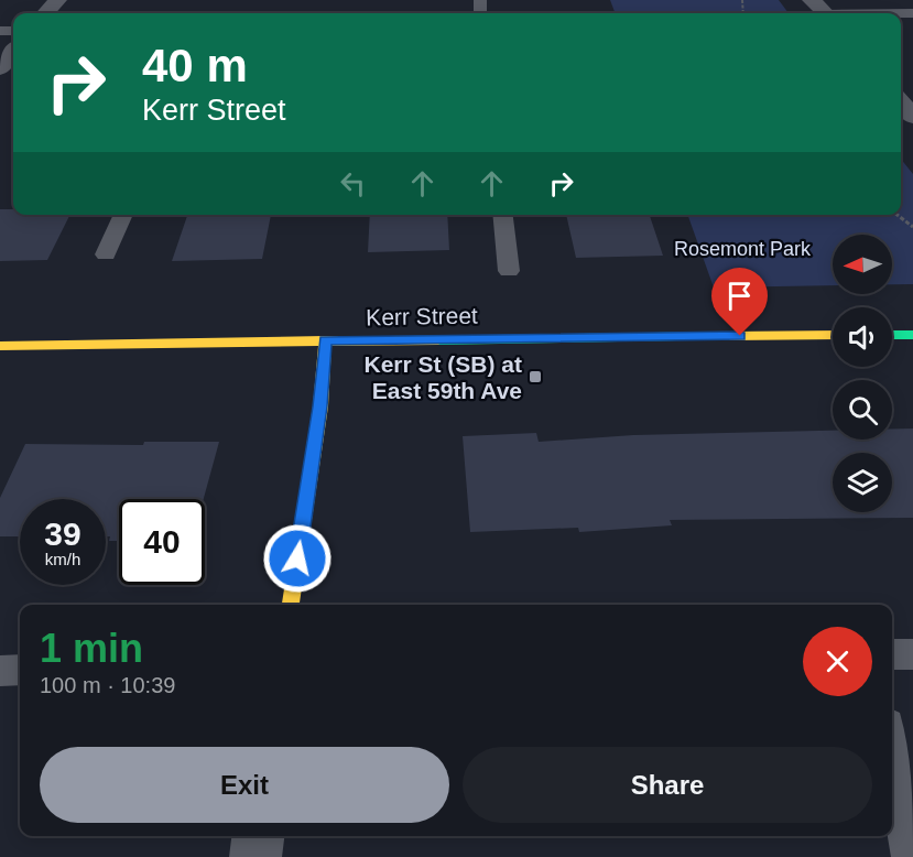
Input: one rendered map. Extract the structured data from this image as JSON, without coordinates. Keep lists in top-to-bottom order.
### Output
{
  "streets": {
    "street": ["Kerr Street"]
  },
  "parks": ["Rosemont Park"],
  "places": {
    "transit": ["Kerr St (SB) at East 59th Ave"]
  },
  "north": "left",
  "page": {
    "turn": ["40 m", "Kerr Street"],
    "speed": "39 km/h",
    "limit": "40",
    "heading": ["1 min", "100 m · 10:39"],
    "buttons": ["Exit", "Share"]
  }
}
